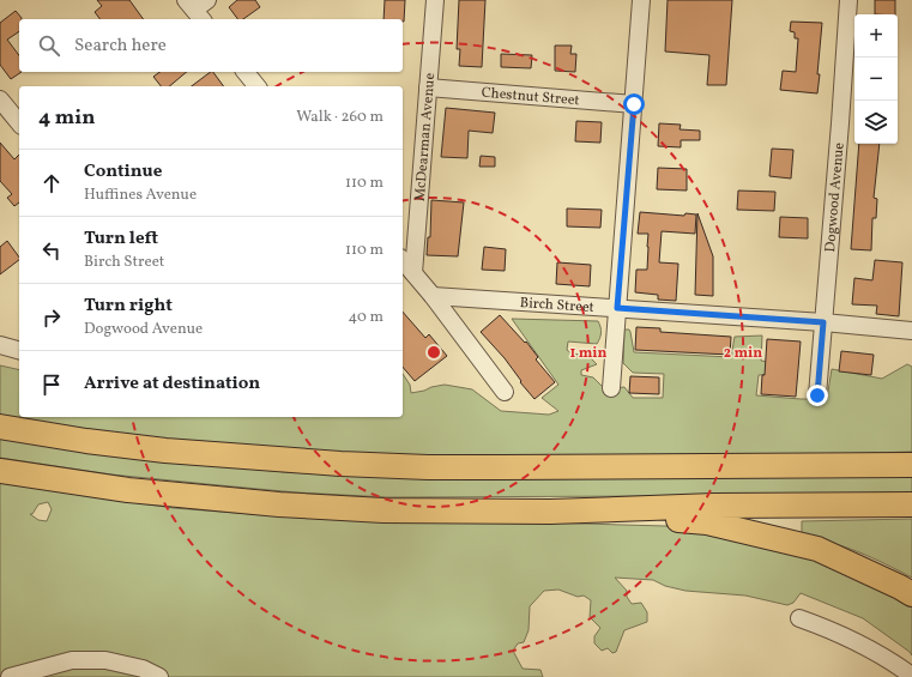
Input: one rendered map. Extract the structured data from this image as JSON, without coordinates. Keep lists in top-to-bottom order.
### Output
{
  "streets": {
    "street": [
      "Chestnut Street",
      "McDearman Avenue",
      "Dogwood Avenue",
      "Birch Street"
    ]
  },
  "crossings": [
    ["Chestnut Street", "McDearman Avenue"],
    ["Dogwood Avenue", "Birch Street"]
  ],
  "page": {
    "map_buttons": ["+", "−"],
    "search": "Search here",
    "heading": ["4 min", "Walk · 260 m"],
    "list": [
      ["Continue", "Huffines Avenue", "110 m"],
      ["Turn left", "Birch Street", "110 m"],
      ["Turn right", "Dogwood Avenue", "40 m"],
      "Arrive at destination"
    ]
  },
  "rings": ["1 min", "2 min"]
}
